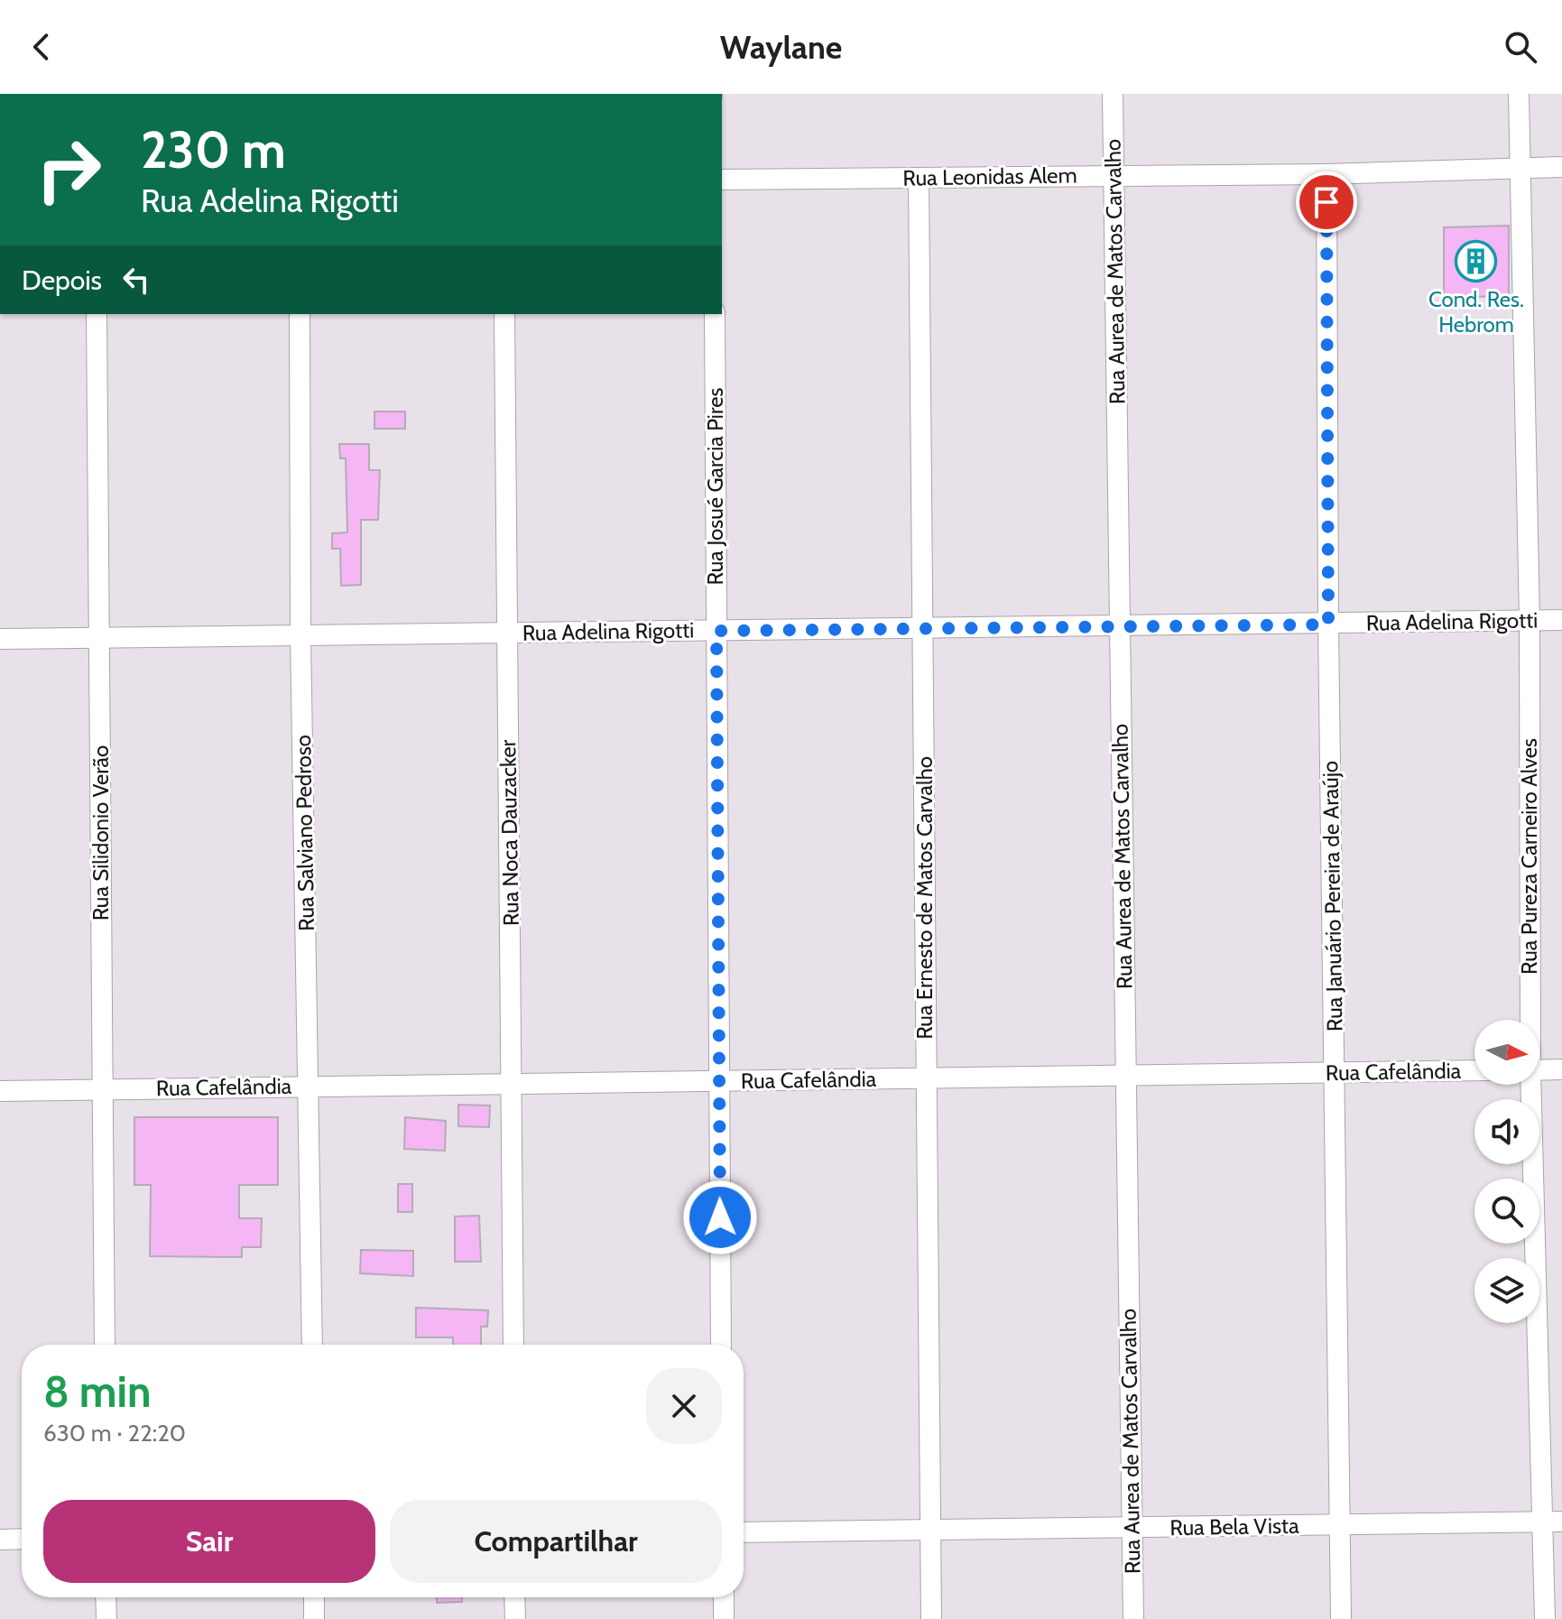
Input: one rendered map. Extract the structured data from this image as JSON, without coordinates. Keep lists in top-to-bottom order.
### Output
{
  "streets": {
    "street": [
      "Rua Leonidas Alem",
      "Rua Aurea de Matos Carvalho",
      "Rua Josué Garcia Pires",
      "Rua Adelina Rigotti",
      "Rua Silidonio Verão",
      "Rua Salviano Pedroso",
      "Rua Noca Dauzacker",
      "Rua Pureza Carneiro Alves",
      "Rua Januário Pereira de Araújo",
      "Rua Ernesto de Matos Carvalho",
      "Rua Cafelândia",
      "Rua Bela Vista"
    ]
  },
  "crossings": [
    ["Rua Leonidas Alem", "Rua Aurea de Matos Carvalho"],
    ["Rua Leonidas Alem", "Rua Pureza Carneiro Alves"],
    ["Rua Leonidas Alem", "Rua Januário Pereira de Araújo"],
    ["Rua Leonidas Alem", "Rua Ernesto de Matos Carvalho"],
    ["Rua Aurea de Matos Carvalho", "Rua Adelina Rigotti"],
    ["Rua Aurea de Matos Carvalho", "Rua Cafelândia"],
    ["Rua Aurea de Matos Carvalho", "Rua Bela Vista"],
    ["Rua Josué Garcia Pires", "Rua Adelina Rigotti"],
    ["Rua Josué Garcia Pires", "Rua Cafelândia"],
    ["Rua Adelina Rigotti", "Rua Silidonio Verão"],
    ["Rua Adelina Rigotti", "Rua Salviano Pedroso"],
    ["Rua Adelina Rigotti", "Rua Noca Dauzacker"],
    ["Rua Adelina Rigotti", "Rua Pureza Carneiro Alves"],
    ["Rua Adelina Rigotti", "Rua Januário Pereira de Araújo"],
    ["Rua Adelina Rigotti", "Rua Ernesto de Matos Carvalho"],
    ["Rua Silidonio Verão", "Rua Cafelândia"],
    ["Rua Salviano Pedroso", "Rua Cafelândia"],
    ["Rua Noca Dauzacker", "Rua Cafelândia"],
    ["Rua Pureza Carneiro Alves", "Rua Bela Vista"],
    ["Rua Januário Pereira de Araújo", "Rua Cafelândia"],
    ["Rua Januário Pereira de Araújo", "Rua Bela Vista"],
    ["Rua Ernesto de Matos Carvalho", "Rua Cafelândia"],
    ["Rua Ernesto de Matos Carvalho", "Rua Bela Vista"]
  ],
  "places": {
    "building": ["Cond. Res. Hebrom"]
  },
  "north": "right",
  "page": {
    "header": "Waylane",
    "turn": ["230 m", "Rua Adelina Rigotti"],
    "then": "Depois",
    "heading": ["8 min", "630 m · 22:20"],
    "buttons": ["Sair", "Compartilhar"]
  }
}
